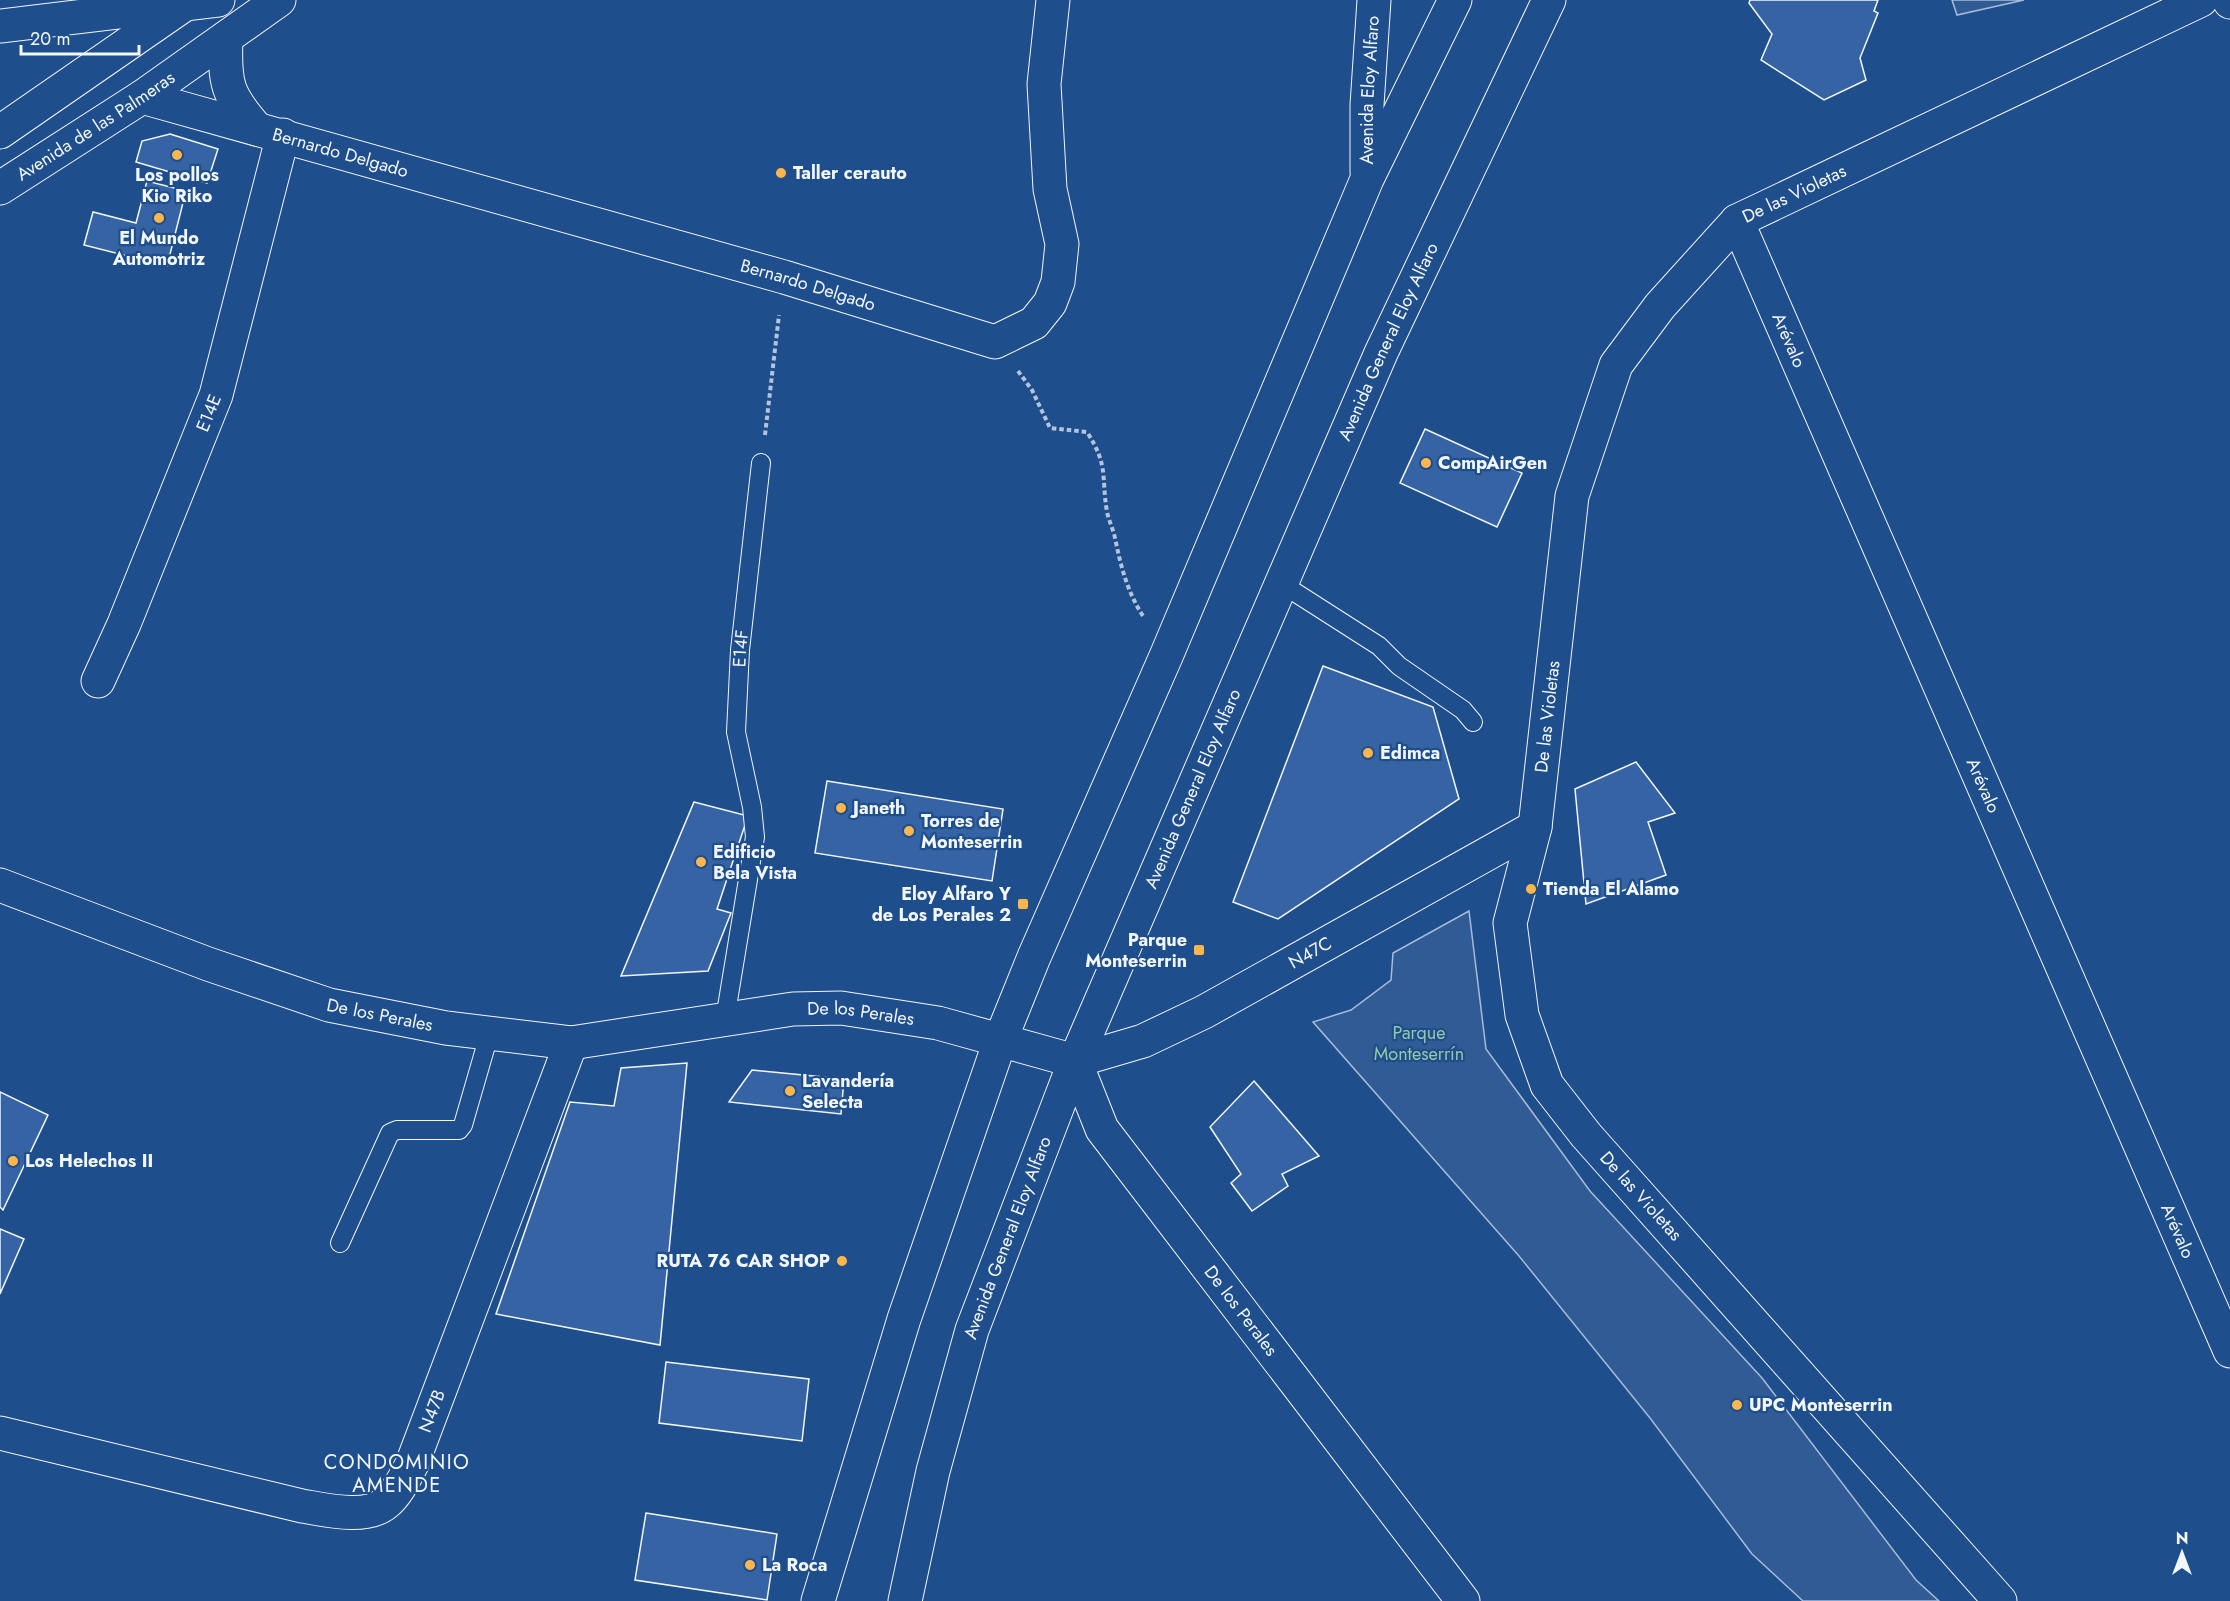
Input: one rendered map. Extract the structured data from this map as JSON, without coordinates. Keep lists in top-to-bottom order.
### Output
{
  "streets": {
    "street": [
      "Avenida Eloy Alfaro",
      "Avenida de las Palmeras",
      "Bernardo Delgado",
      "De las Violetas",
      "Arévalo",
      "Avenida General Eloy Alfaro",
      "E14E",
      "N47C",
      "De los Perales",
      "N47B"
    ],
    "lane": ["E14F"]
  },
  "crossings": [
    ["Avenida de las Palmeras", "Bernardo Delgado"],
    ["Bernardo Delgado", "E14E"],
    ["De las Violetas", "Arévalo"],
    ["De las Violetas", "N47C"],
    ["Avenida General Eloy Alfaro", "N47C"],
    ["Avenida General Eloy Alfaro", "De los Perales"],
    ["E14F", "De los Perales"],
    ["N47C", "De los Perales"],
    ["De los Perales", "N47B"]
  ],
  "districts": ["CONDOMINIO AMENDE"],
  "parks": ["Parque Monteserrín"],
  "places": {
    "other": [
      "Los pollos Kio Riko",
      "Taller cerauto",
      "El Mundo Automotriz",
      "CompAirGen",
      "Edimca",
      "Janeth",
      "Torres de Monteserrin",
      "Edificio Bela Vista",
      "Tienda El Alamo",
      "Lavandería Selecta",
      "Los Helechos II",
      "RUTA 76 CAR SHOP",
      "UPC Monteserrin",
      "La Roca"
    ],
    "transit": ["Eloy Alfaro Y de Los Perales 2", "Parque Monteserrin"]
  },
  "scale_bar": "20 m",
  "north": "top"
}
